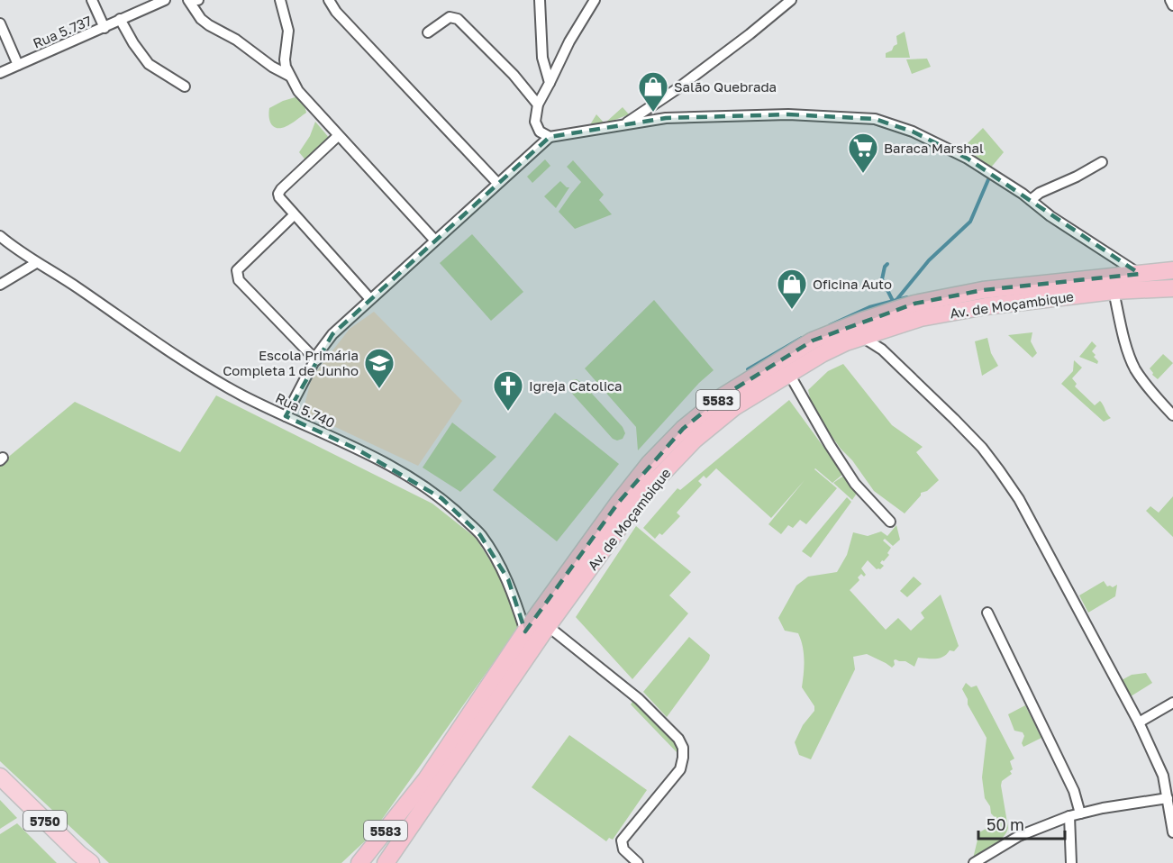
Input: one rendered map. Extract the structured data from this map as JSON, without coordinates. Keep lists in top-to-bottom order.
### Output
{
  "streets": {
    "highway": ["Av. de Moçambique", "5583"],
    "main road": ["5750"],
    "street": ["Rua 5.737", "Rua 5.740"]
  },
  "crossings": [
    ["Av. de Moçambique", "Rua 5.740"]
  ],
  "places": {
    "shop": ["Salão Quebrada", "Oficina Auto"],
    "supermarket": ["Baraca Marshal"],
    "school or university": ["Escola Primária Completa 1 de Junho"],
    "church": ["Igreja Catolica"]
  },
  "scale_bar": "50 m"
}
